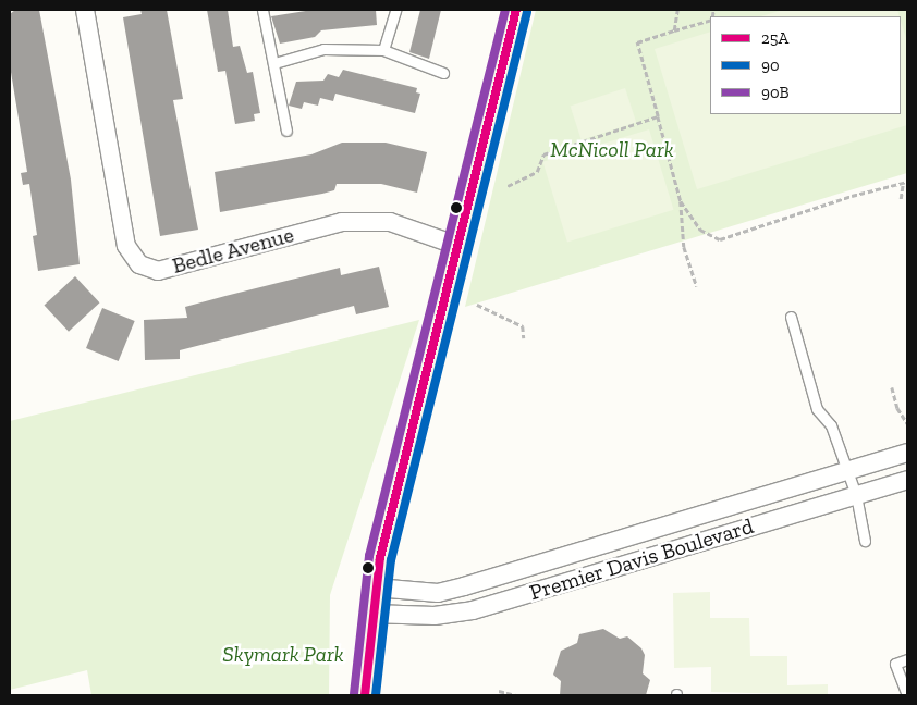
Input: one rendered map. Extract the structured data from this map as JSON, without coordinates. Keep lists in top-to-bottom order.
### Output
{
  "streets": {
    "street": ["Bedle Avenue", "Premier Davis Boulevard"]
  },
  "parks": ["McNicoll Park", "Skymark Park"],
  "lines": ["transit line 25A", "transit line 90B", "transit line 90"],
  "legend": ["25A", "90", "90B"]
}
